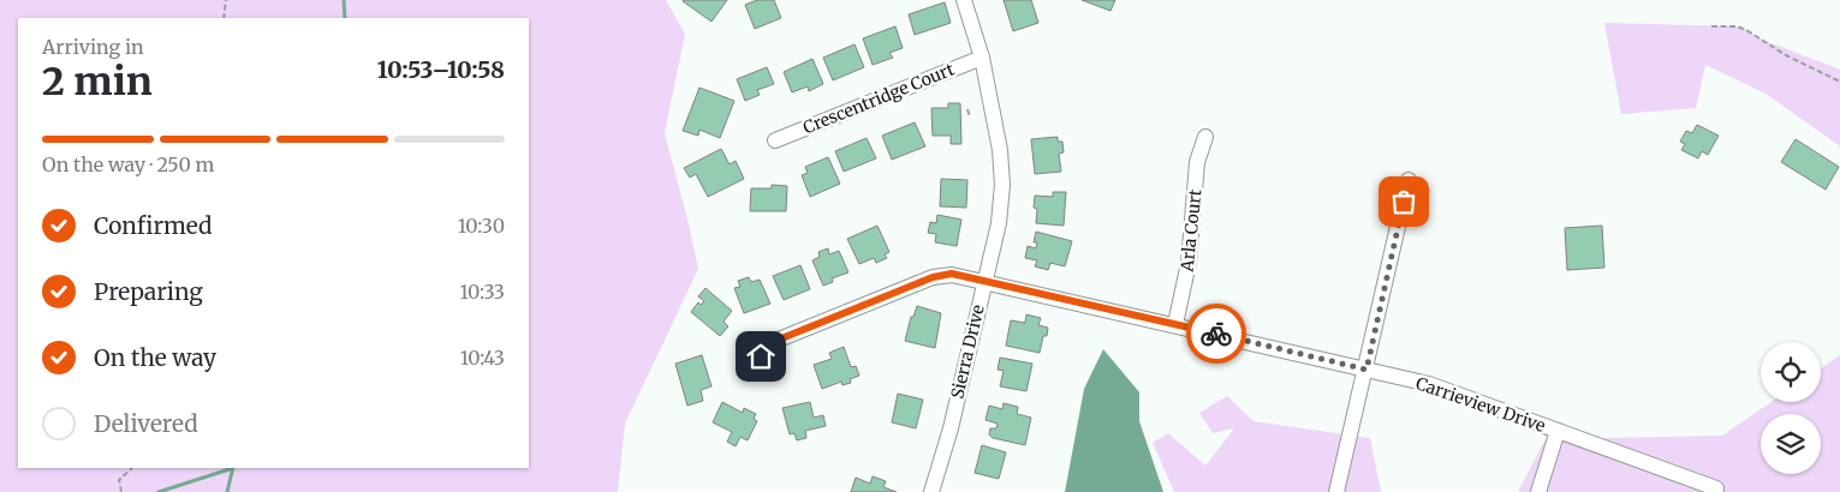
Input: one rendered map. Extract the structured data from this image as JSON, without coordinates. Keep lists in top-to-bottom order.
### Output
{
  "streets": {
    "street": [
      "Crescentridge Court",
      "Arla Court",
      "Sierra Drive",
      "Carrieview Drive"
    ]
  },
  "crossings": [
    ["Crescentridge Court", "Sierra Drive"],
    ["Arla Court", "Carrieview Drive"],
    ["Sierra Drive", "Carrieview Drive"]
  ],
  "page": {
    "heading": ["2 min", "Arriving in", "10:53–10:58"],
    "bar": "On the way · 250 m",
    "list": [
      ["Confirmed", "10:30"],
      ["Preparing", "10:33"],
      ["On the way", "10:43"],
      "Delivered"
    ]
  }
}
